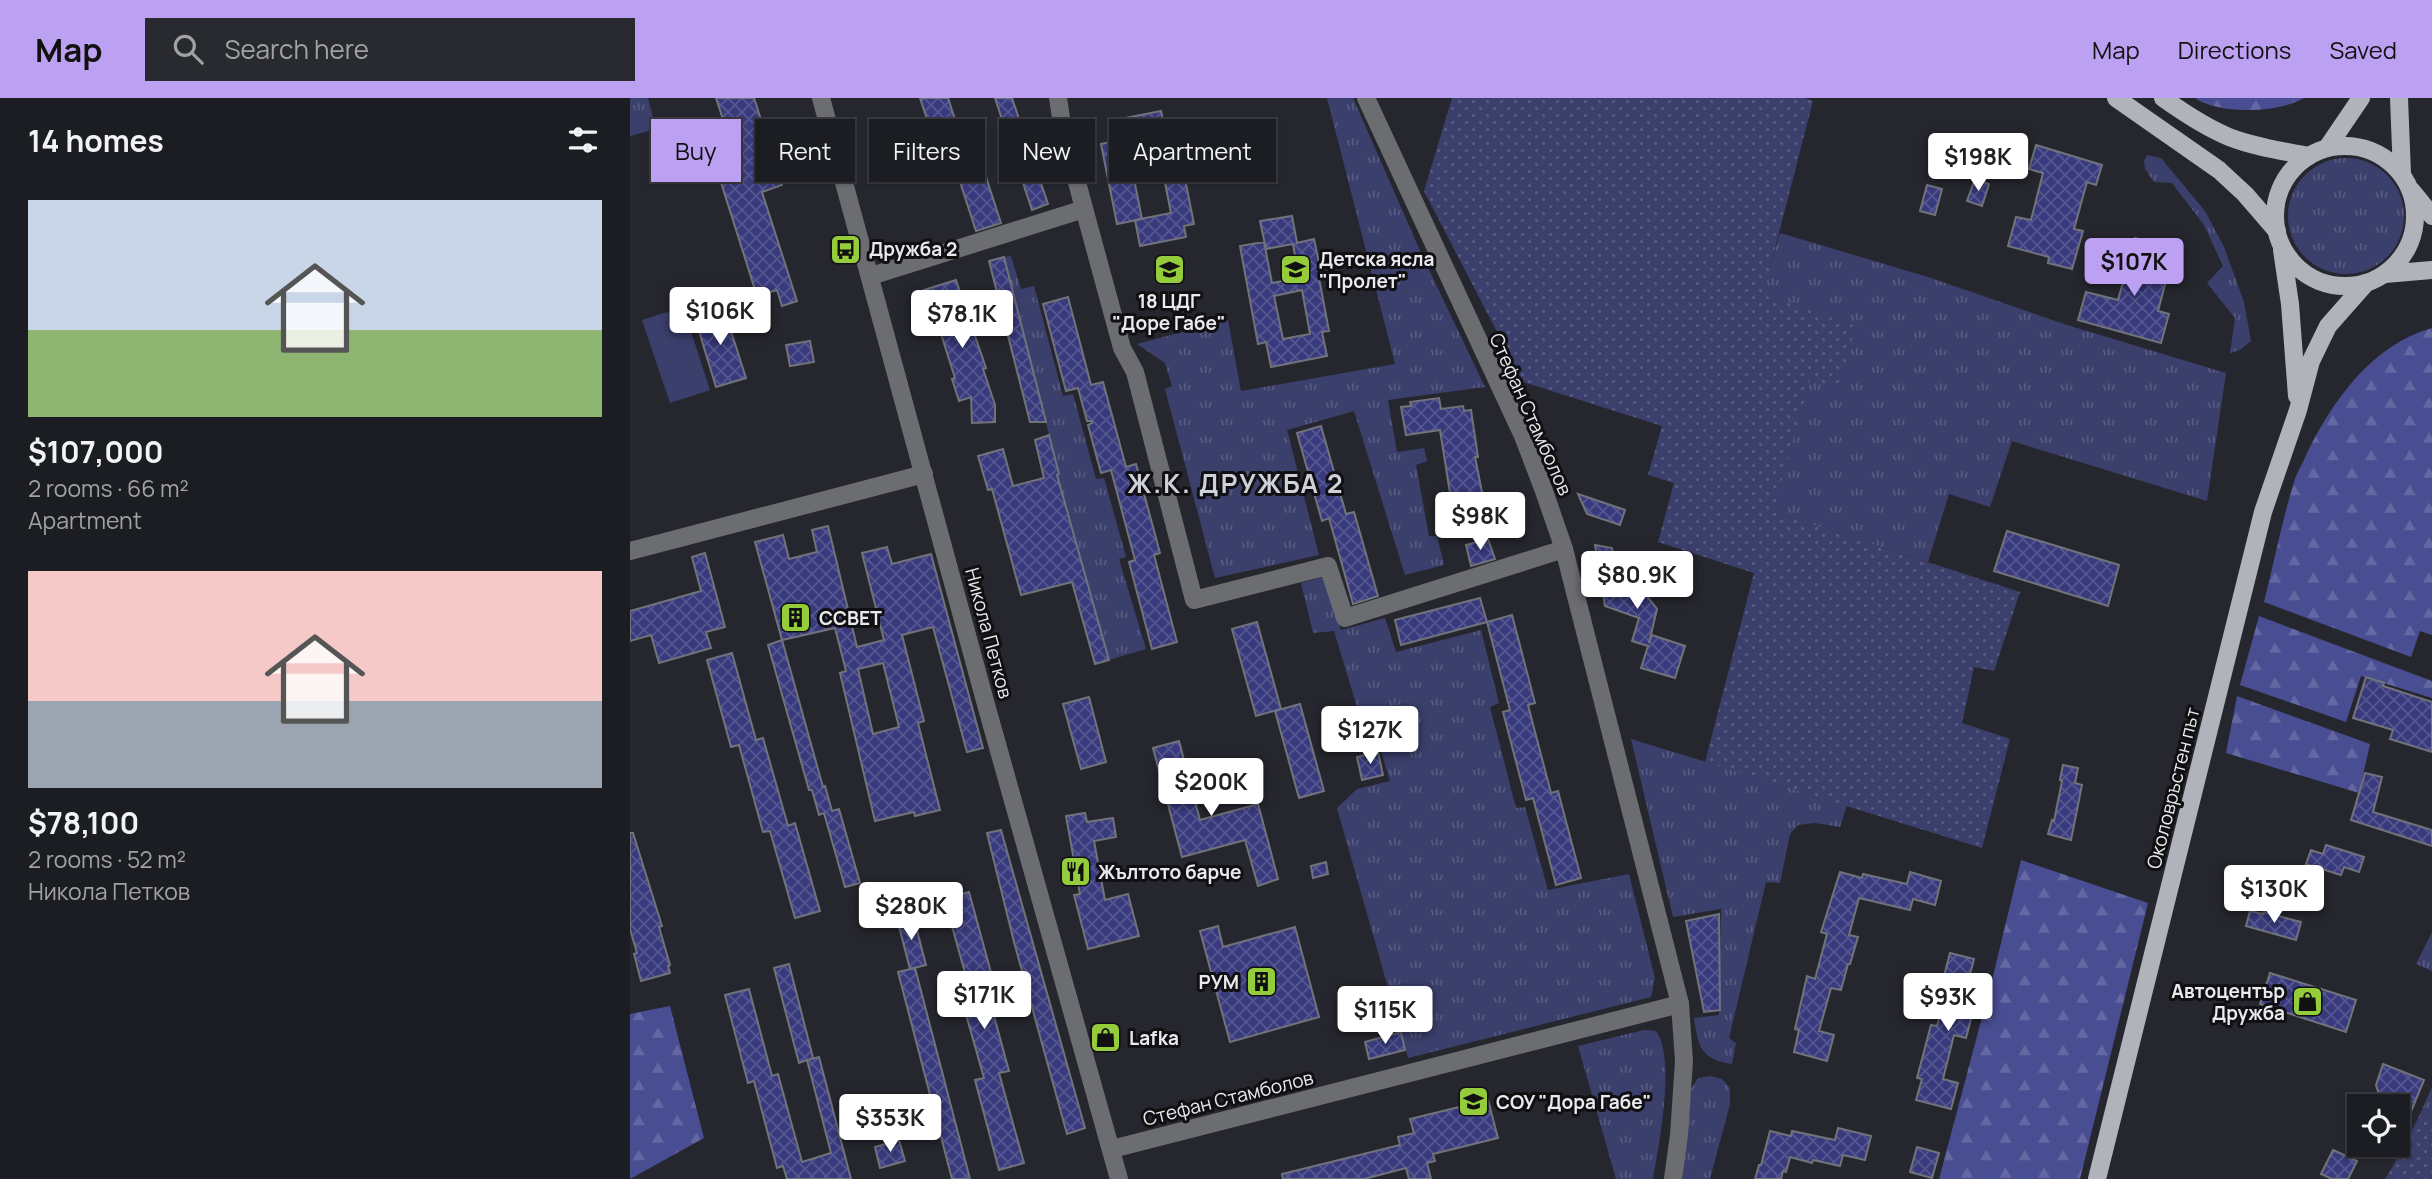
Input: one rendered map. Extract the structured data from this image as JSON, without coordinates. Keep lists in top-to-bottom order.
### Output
{
  "streets": {
    "main road": ["Околовръстен път"],
    "street": ["Стефан Стамболов", "Никола Петков"]
  },
  "crossings": [
    ["Стефан Стамболов", "Никола Петков"]
  ],
  "districts": ["Ж.К. ДРУЖБА 2"],
  "places": {
    "bus stop": ["Дружба 2"],
    "school or university": ["18 ЦДГ \"Доре Габе\"", "Детска ясла \"Пролет\"", "СОУ \"Дора Габе\""],
    "building": ["ССВЕТ", "РУМ"],
    "restaurant": ["Жълтото барче"],
    "shop": ["Автоцентър Дружба", "Lafka"]
  },
  "page": {
    "header": "Map",
    "search": "Search here",
    "nav": ["Map", "Directions", "Saved"],
    "heading": "14 homes",
    "chip": [
      "Buy",
      "Rent",
      "Filters",
      "New",
      "Apartment"
    ],
    "price": [
      "$198K",
      "$107K",
      "$106K",
      "$78.1K",
      "$98K",
      "$80.9K",
      "$127K",
      "$200K",
      "$130K",
      "$280K",
      "$171K",
      "$93K",
      "$115K",
      "$353K"
    ],
    "list": [
      {
        "name": "$107,000",
        "note": "2 rooms · 66 m² · Apartment"
      },
      {
        "name": "$78,100",
        "note": "2 rooms · 52 m² · Никола Петков"
      }
    ]
  }
}
